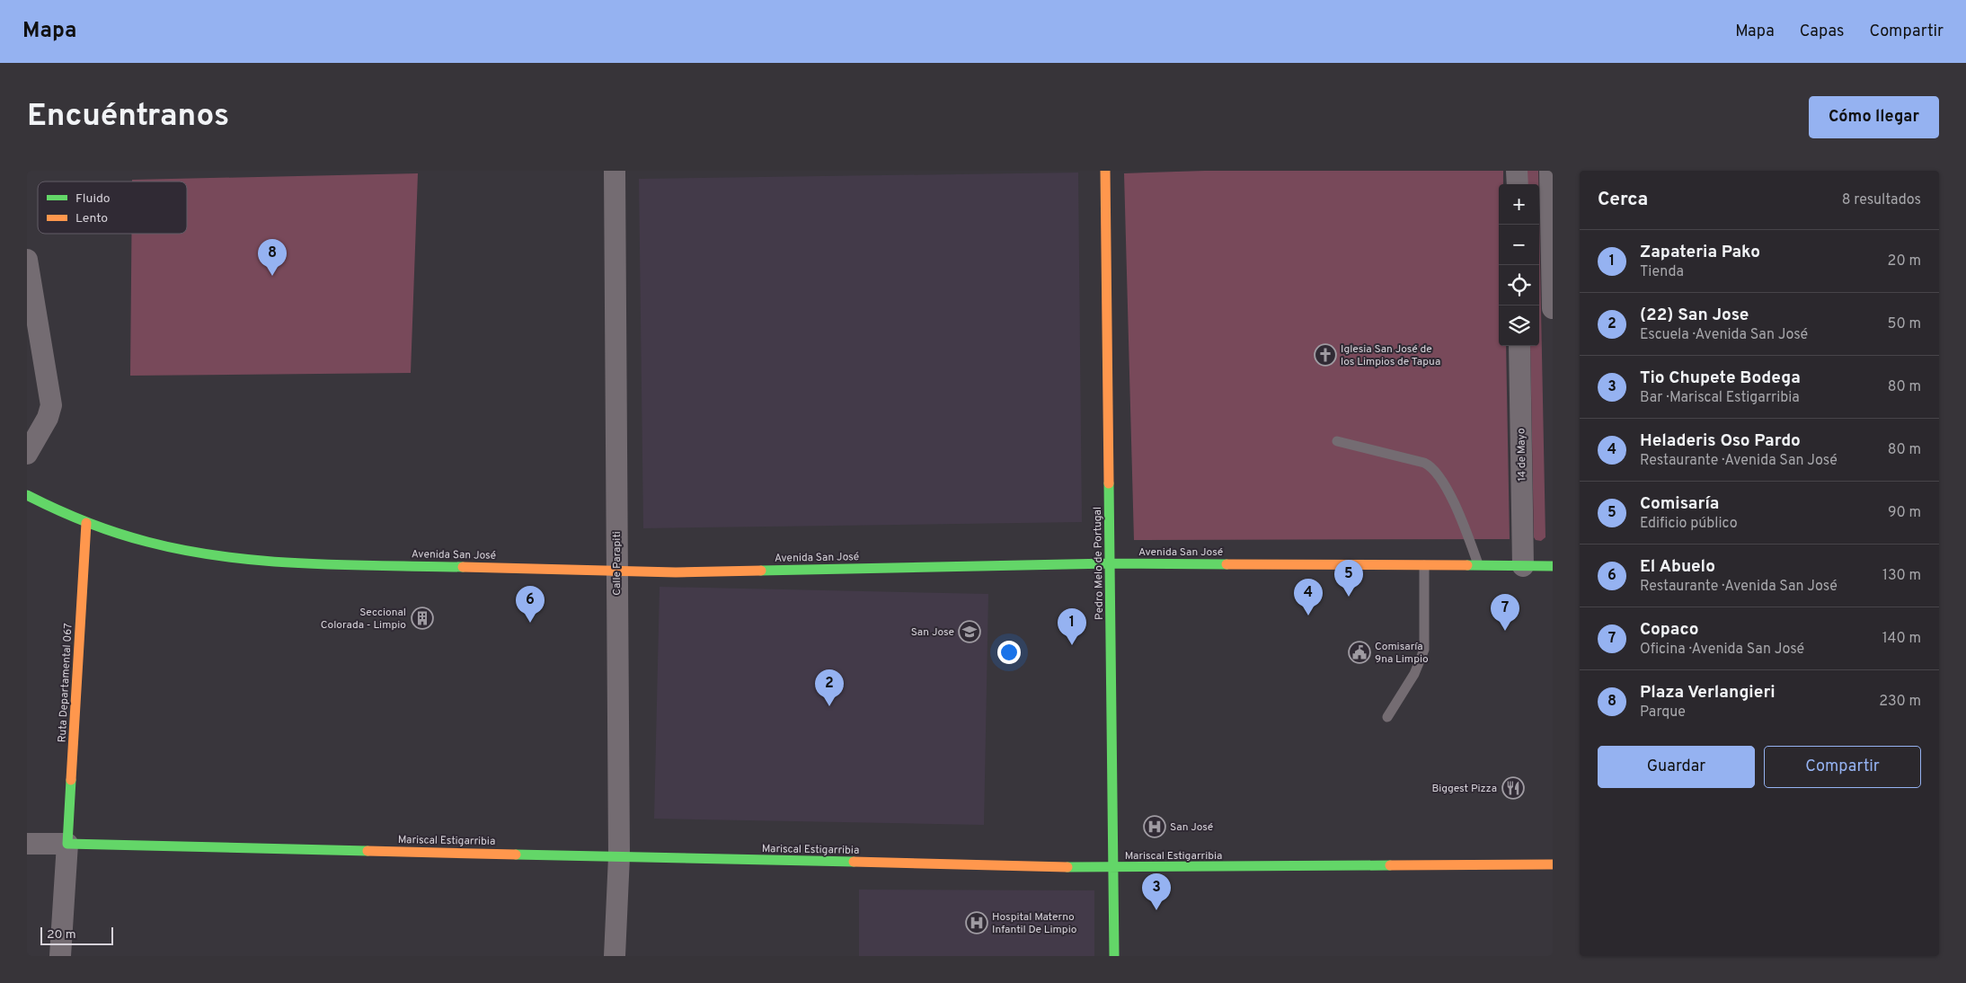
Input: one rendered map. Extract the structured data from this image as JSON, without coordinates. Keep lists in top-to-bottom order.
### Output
{
  "streets": {
    "main road": [
      "Avenida San José",
      "Pedro Melo de Portugal",
      "Ruta Departamental 067",
      "Mariscal Estigarribia"
    ],
    "street": ["14 de Mayo", "Calle Parapiti"]
  },
  "crossings": [
    ["14 de Mayo", "Avenida San José"],
    ["Avenida San José", "Calle Parapiti"],
    ["Avenida San José", "Pedro Melo de Portugal"],
    ["Avenida San José", "Ruta Departamental 067"],
    ["Calle Parapiti", "Mariscal Estigarribia"],
    ["Pedro Melo de Portugal", "Mariscal Estigarribia"],
    ["Ruta Departamental 067", "Mariscal Estigarribia"]
  ],
  "places": {
    "church": ["Iglesia San José de los Limpios de Tapua"],
    "building": ["Seccional Colorada - Limpio"],
    "school or university": ["San Jose"],
    "public building": ["Comisaría 9na Limpio"],
    "restaurant": ["Biggest Pizza"],
    "hospital": ["San José", "Hospital Materno Infantil De Limpio"]
  },
  "legend": ["Fluido", "Lento"],
  "scale_bar": "20 m",
  "page": {
    "header": "Mapa",
    "nav": ["Mapa", "Capas", "Compartir"],
    "buttons": [
      "Cómo llegar",
      ["Guardar", "Compartir"]
    ],
    "title": "Encuéntranos",
    "heading": ["Cerca", "8 resultados"],
    "map_buttons": ["+", "−"],
    "list": [
      {
        "mark": "1",
        "name": "Zapateria Pako",
        "note": "Tienda",
        "value": "20 m"
      },
      {
        "mark": "2",
        "name": "(22) San Jose",
        "note": "Escuela · Avenida San José",
        "value": "50 m"
      },
      {
        "mark": "3",
        "name": "Tio Chupete Bodega",
        "note": "Bar · Mariscal Estigarribia",
        "value": "80 m"
      },
      {
        "mark": "4",
        "name": "Heladeris Oso Pardo",
        "note": "Restaurante · Avenida San José",
        "value": "80 m"
      },
      {
        "mark": "5",
        "name": "Comisaría",
        "note": "Edificio público",
        "value": "90 m"
      },
      {
        "mark": "6",
        "name": "El Abuelo",
        "note": "Restaurante · Avenida San José",
        "value": "130 m"
      },
      {
        "mark": "7",
        "name": "Copaco",
        "note": "Oficina · Avenida San José",
        "value": "140 m"
      },
      {
        "mark": "8",
        "name": "Plaza Verlangieri",
        "note": "Parque",
        "value": "230 m"
      }
    ],
    "pins": [
      "8",
      "5",
      "4",
      "6",
      "7",
      "1",
      "2",
      "3"
    ],
    "scale": "20 m"
  }
}
